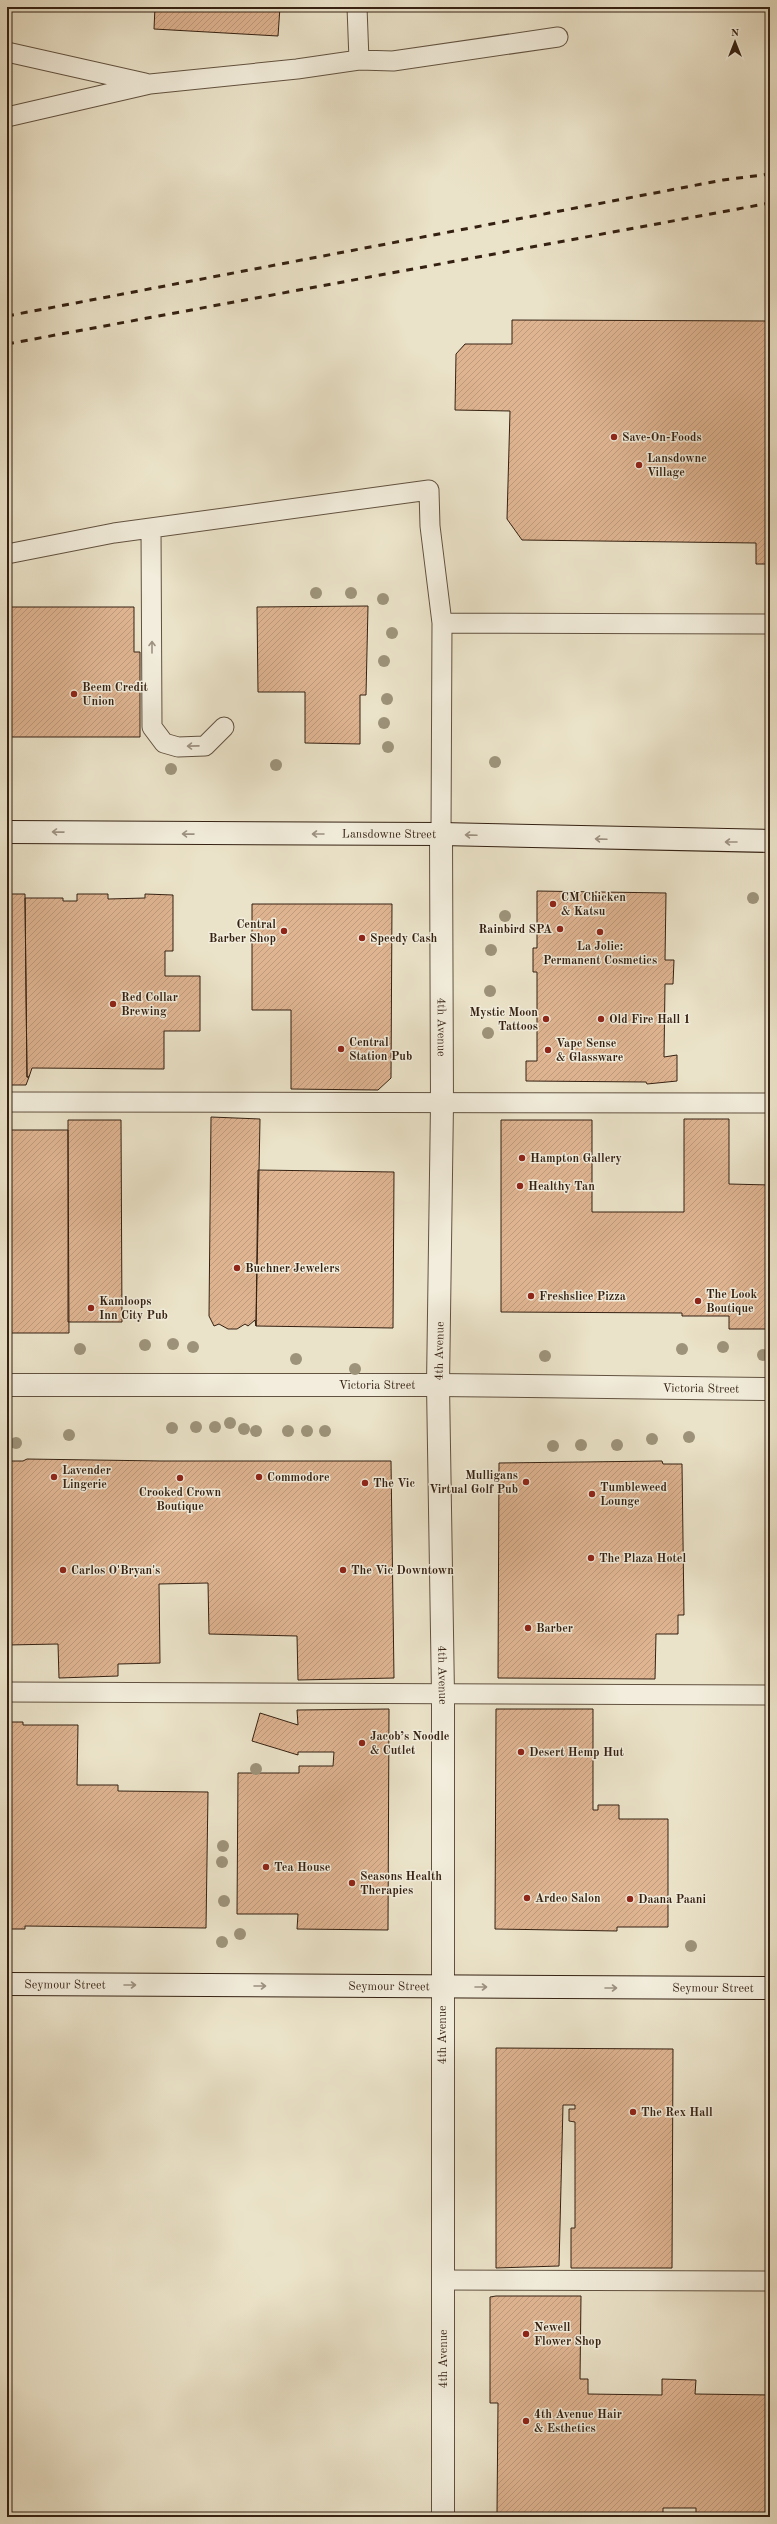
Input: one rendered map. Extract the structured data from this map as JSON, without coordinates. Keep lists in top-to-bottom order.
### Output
{
  "streets": {
    "street": [
      "Lansdowne Street",
      "4th Avenue",
      "Victoria Street",
      "Seymour Street"
    ]
  },
  "crossings": [
    ["Lansdowne Street", "4th Avenue"],
    ["4th Avenue", "Victoria Street"],
    ["4th Avenue", "Seymour Street"]
  ],
  "one_way": ["Lansdowne Street", "Seymour Street"],
  "places": [
    "Save-On-Foods",
    "Lansdowne Village",
    "Beem Credit Union",
    "CM Chicken & Katsu",
    "Rainbird SPA",
    "Central Barber Shop",
    "La Jolie: Permanent Cosmetics",
    "Speedy Cash",
    "Red Collar Brewing",
    "Mystic Moon Tattoos",
    "Old Fire Hall 1",
    "Central Station Pub",
    "Vape Sense & Glassware",
    "Hampton Gallery",
    "Healthy Tan",
    "Buchner Jewelers",
    "Freshslice Pizza",
    "The Look Boutique",
    "Kamloops Inn City Pub",
    "Lavender Lingerie",
    "Commodore",
    "Crooked Crown Boutique",
    "Mulligans Virtual Golf Pub",
    "The Vic",
    "Tumbleweed Lounge",
    "The Plaza Hotel",
    "Carlos O'Bryan's",
    "The Vic Downtown",
    "Barber",
    "Jacob’s Noodle & Cutlet",
    "Desert Hemp Hut",
    "Tea House",
    "Seasons Health Therapies",
    "Ardeo Salon",
    "Daana Paani",
    "The Rex Hall",
    "Newell Flower Shop",
    "4th Avenue Hair & Esthetics"
  ],
  "north": "top"
}
